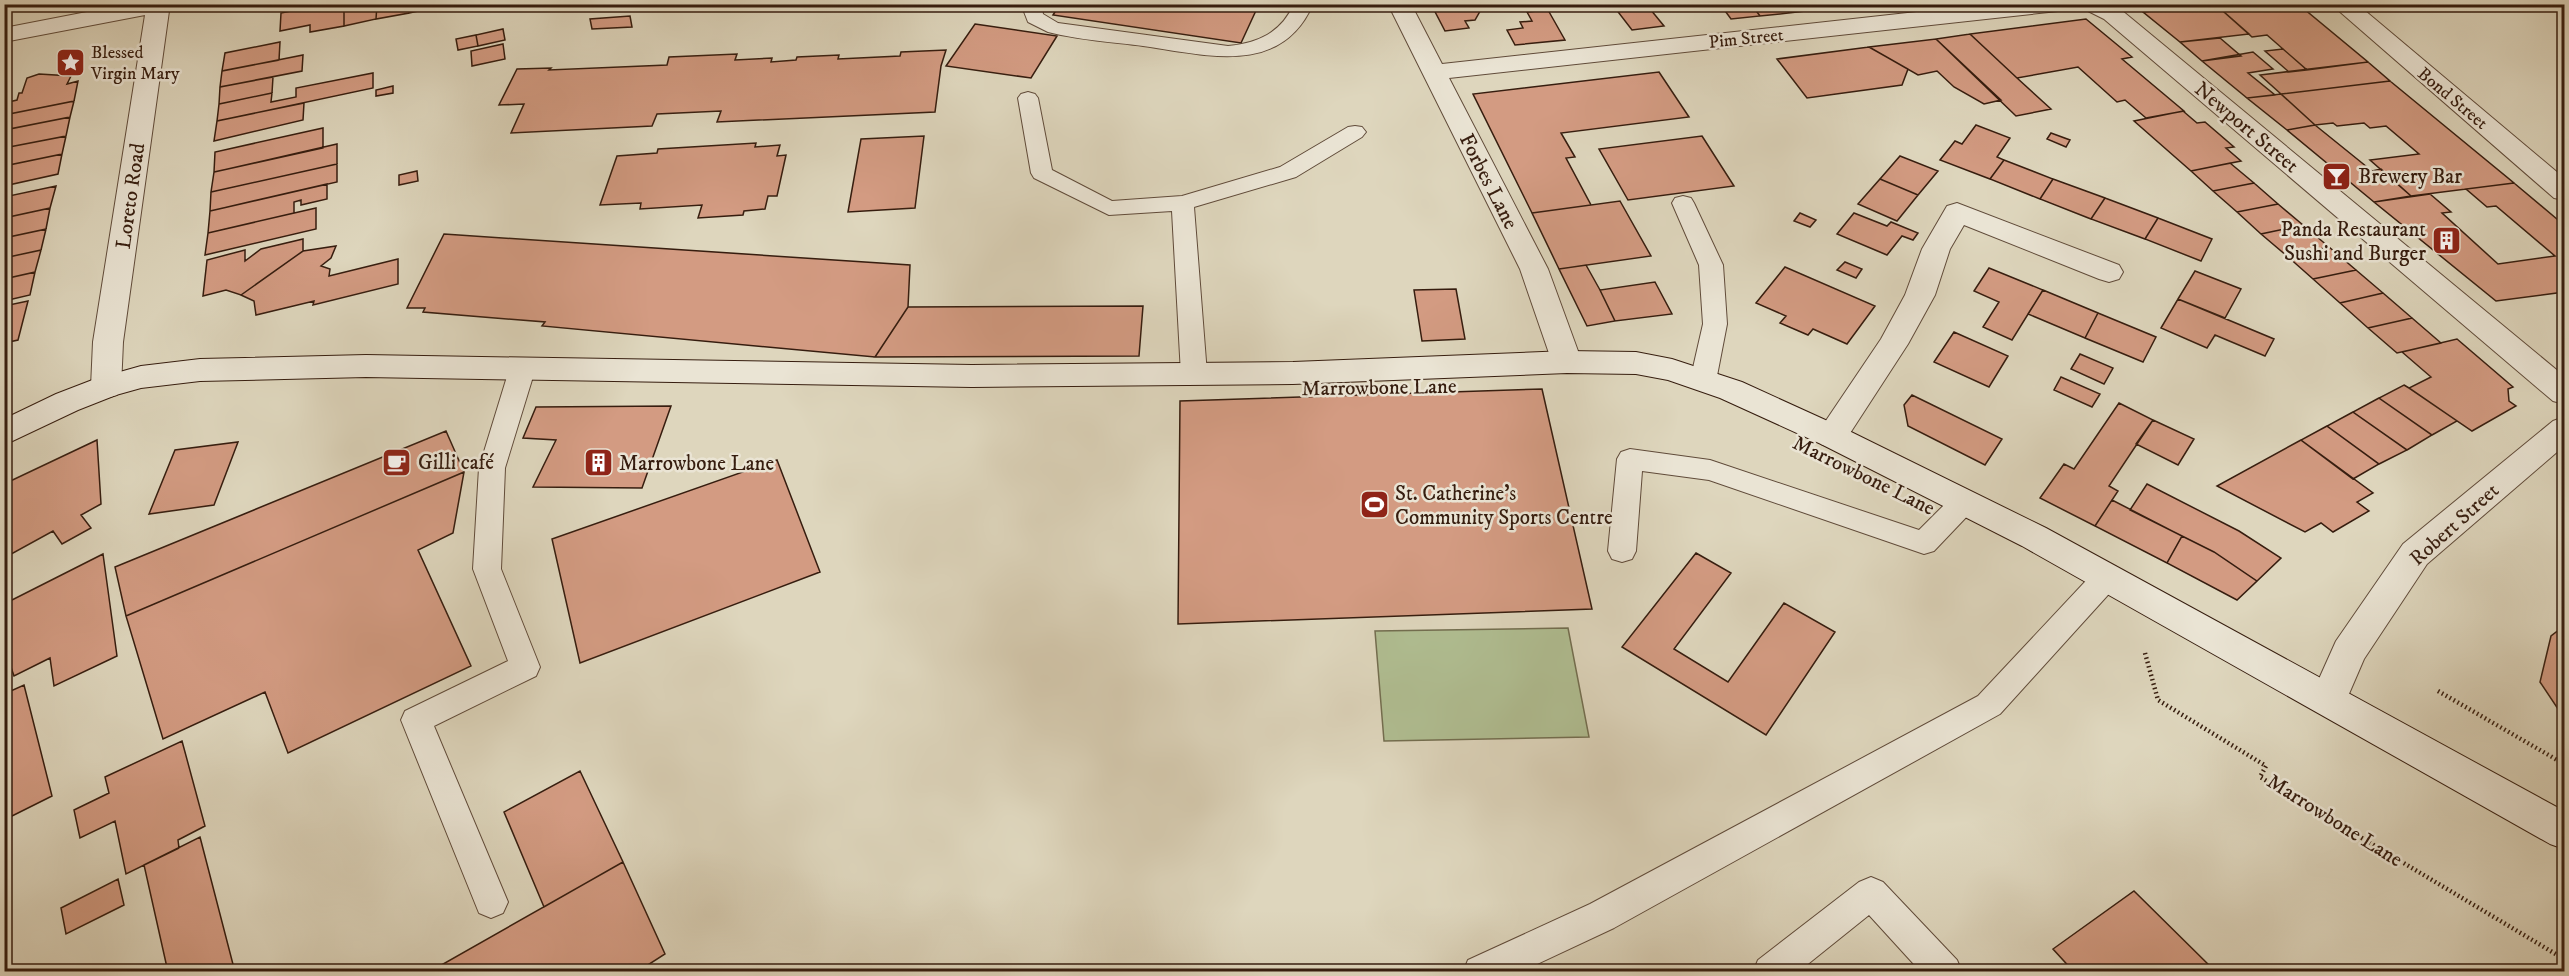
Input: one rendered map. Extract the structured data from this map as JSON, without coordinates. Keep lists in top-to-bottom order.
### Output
{
  "streets": {
    "street": [
      "Pim Street",
      "Bond Street",
      "Newport Street",
      "Forbes Lane",
      "Loreto Road",
      "Marrowbone Lane",
      "Robert Street"
    ]
  },
  "crossings": [
    ["Pim Street", "Forbes Lane"],
    ["Forbes Lane", "Marrowbone Lane"],
    ["Loreto Road", "Marrowbone Lane"],
    ["Marrowbone Lane", "Robert Street"]
  ],
  "places": {
    "place": ["Blessed Virgin Mary"],
    "bar": ["Brewery Bar"],
    "building": ["Panda Restaurant Sushi and Burger", "Marrowbone Lane"],
    "cafe": ["Gilli café"],
    "sports": ["St. Catherine's Community Sports Centre"]
  }
}
